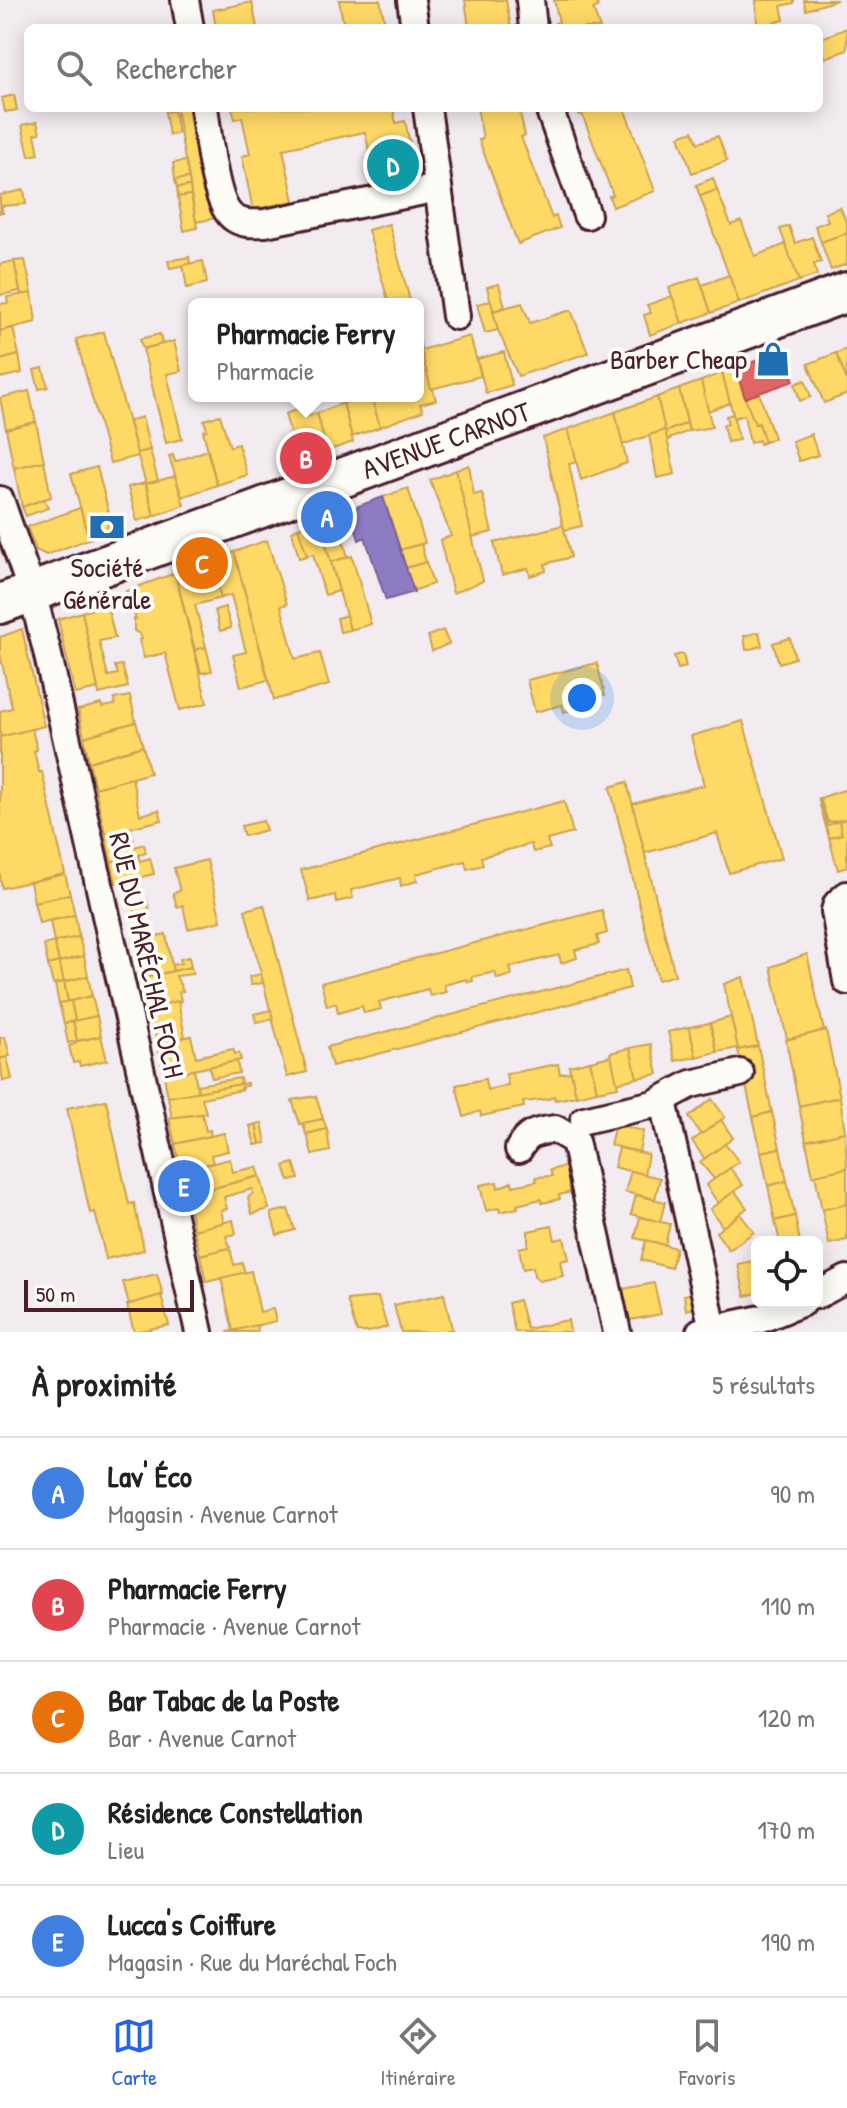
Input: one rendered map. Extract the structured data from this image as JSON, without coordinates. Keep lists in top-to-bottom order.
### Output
{
  "streets": {
    "street": ["AVENUE CARNOT", "RUE DU MARÉCHAL FOCH"]
  },
  "crossings": [
    ["AVENUE CARNOT", "RUE DU MARÉCHAL FOCH"]
  ],
  "places": {
    "shop": ["Barber Cheap"],
    "bank": ["Société Générale"]
  },
  "scale_bar": "50 m",
  "page": {
    "search": "Rechercher",
    "pins": [
      "D",
      "B",
      "A",
      "C",
      "E"
    ],
    "popup": ["Pharmacie Ferry", "Pharmacie"],
    "scale": "50 m",
    "heading": ["À proximité", "5 résultats"],
    "list": [
      {
        "mark": "A",
        "name": "Lav' Éco",
        "note": "Magasin · Avenue Carnot",
        "value": "90 m"
      },
      {
        "mark": "B",
        "name": "Pharmacie Ferry",
        "note": "Pharmacie · Avenue Carnot",
        "value": "110 m"
      },
      {
        "mark": "C",
        "name": "Bar Tabac de la Poste",
        "note": "Bar · Avenue Carnot",
        "value": "120 m"
      },
      {
        "mark": "D",
        "name": "Résidence Constellation",
        "note": "Lieu",
        "value": "170 m"
      },
      {
        "mark": "E",
        "name": "Lucca's Coiffure",
        "note": "Magasin · Rue du Maréchal Foch",
        "value": "190 m"
      }
    ],
    "nav": ["Carte", "Itinéraire", "Favoris"]
  }
}
